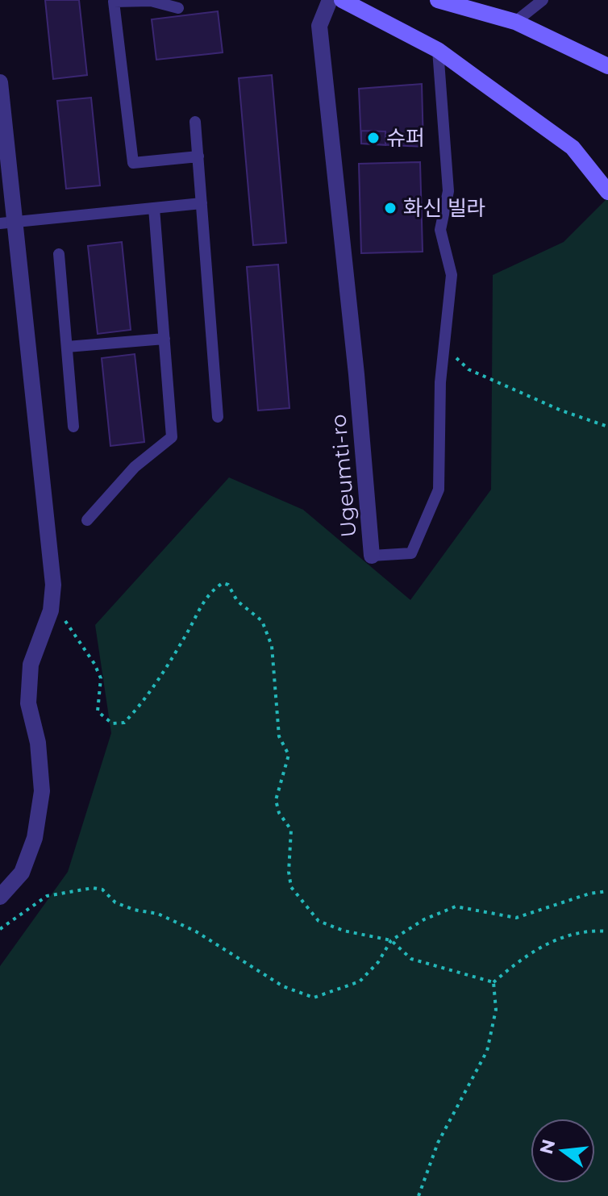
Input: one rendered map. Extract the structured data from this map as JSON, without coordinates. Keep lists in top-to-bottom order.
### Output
{
  "streets": {
    "street": ["Ugeumti-ro"]
  },
  "places": ["슈퍼", "화신 빌라"],
  "north": "left"
}
